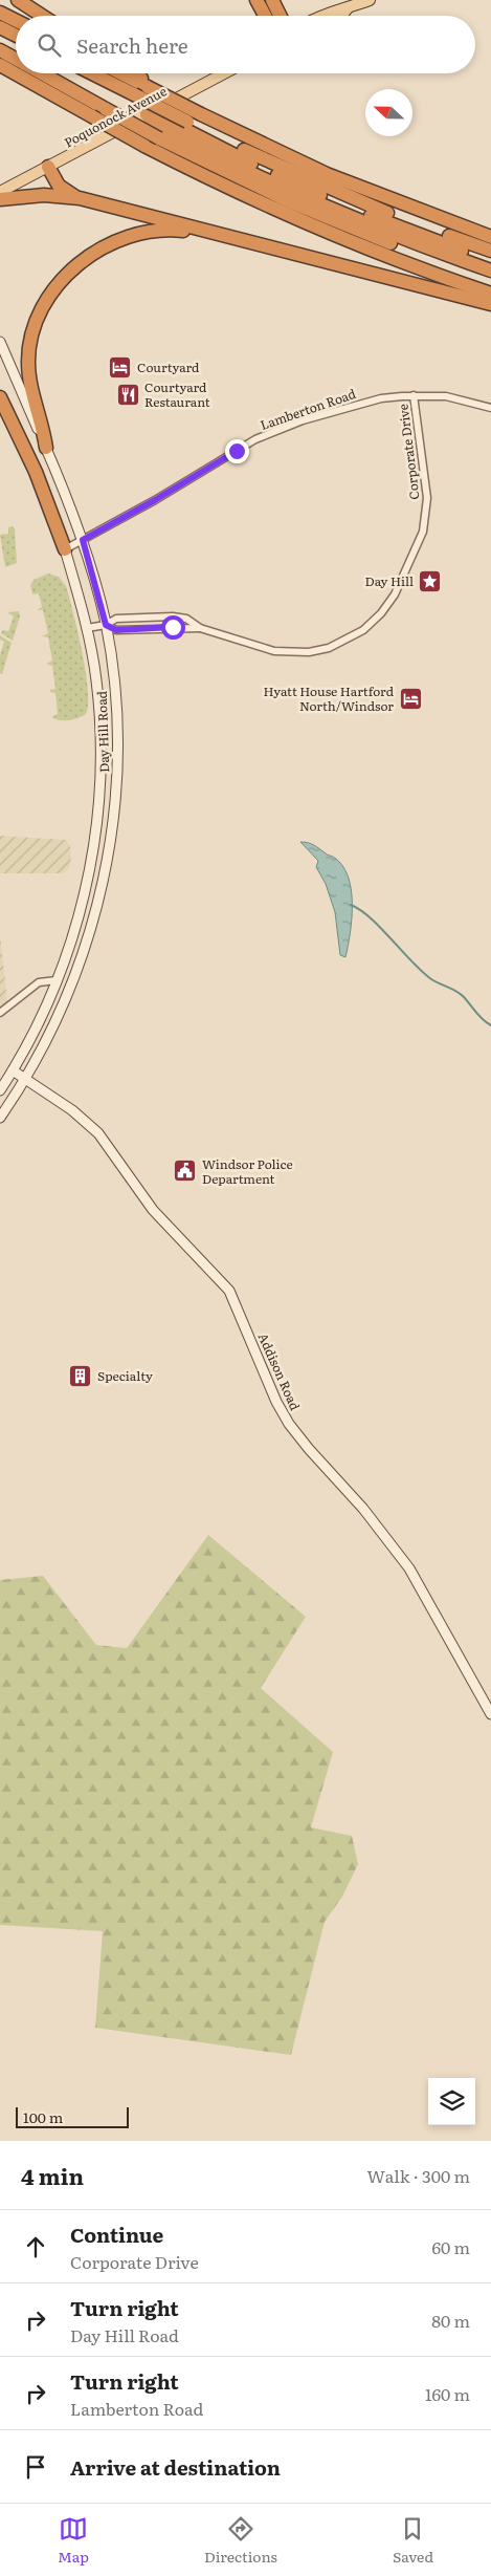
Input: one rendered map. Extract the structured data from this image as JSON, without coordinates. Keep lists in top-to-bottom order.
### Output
{
  "streets": {
    "main road": ["Poquonock Avenue", "Day Hill Road", "Addison Road"],
    "street": ["Lamberton Road", "Corporate Drive"]
  },
  "crossings": [
    ["Lamberton Road", "Corporate Drive"],
    ["Lamberton Road", "Day Hill Road"],
    ["Corporate Drive", "Day Hill Road"],
    ["Day Hill Road", "Addison Road"]
  ],
  "places": {
    "hotel": ["Courtyard", "Hyatt House Hartford North/Windsor"],
    "restaurant": ["Courtyard Restaurant"],
    "place": ["Day Hill"],
    "public building": ["Windsor Police Department"],
    "building": ["Specialty"]
  },
  "scale_bar": "100 m",
  "north": "left",
  "page": {
    "search": "Search here",
    "scale": "100 m",
    "heading": ["4 min", "Walk · 300 m"],
    "list": [
      ["Continue", "Corporate Drive", "60 m"],
      ["Turn right", "Day Hill Road", "80 m"],
      ["Turn right", "Lamberton Road", "160 m"],
      "Arrive at destination"
    ],
    "nav": ["Map", "Directions", "Saved"]
  }
}
